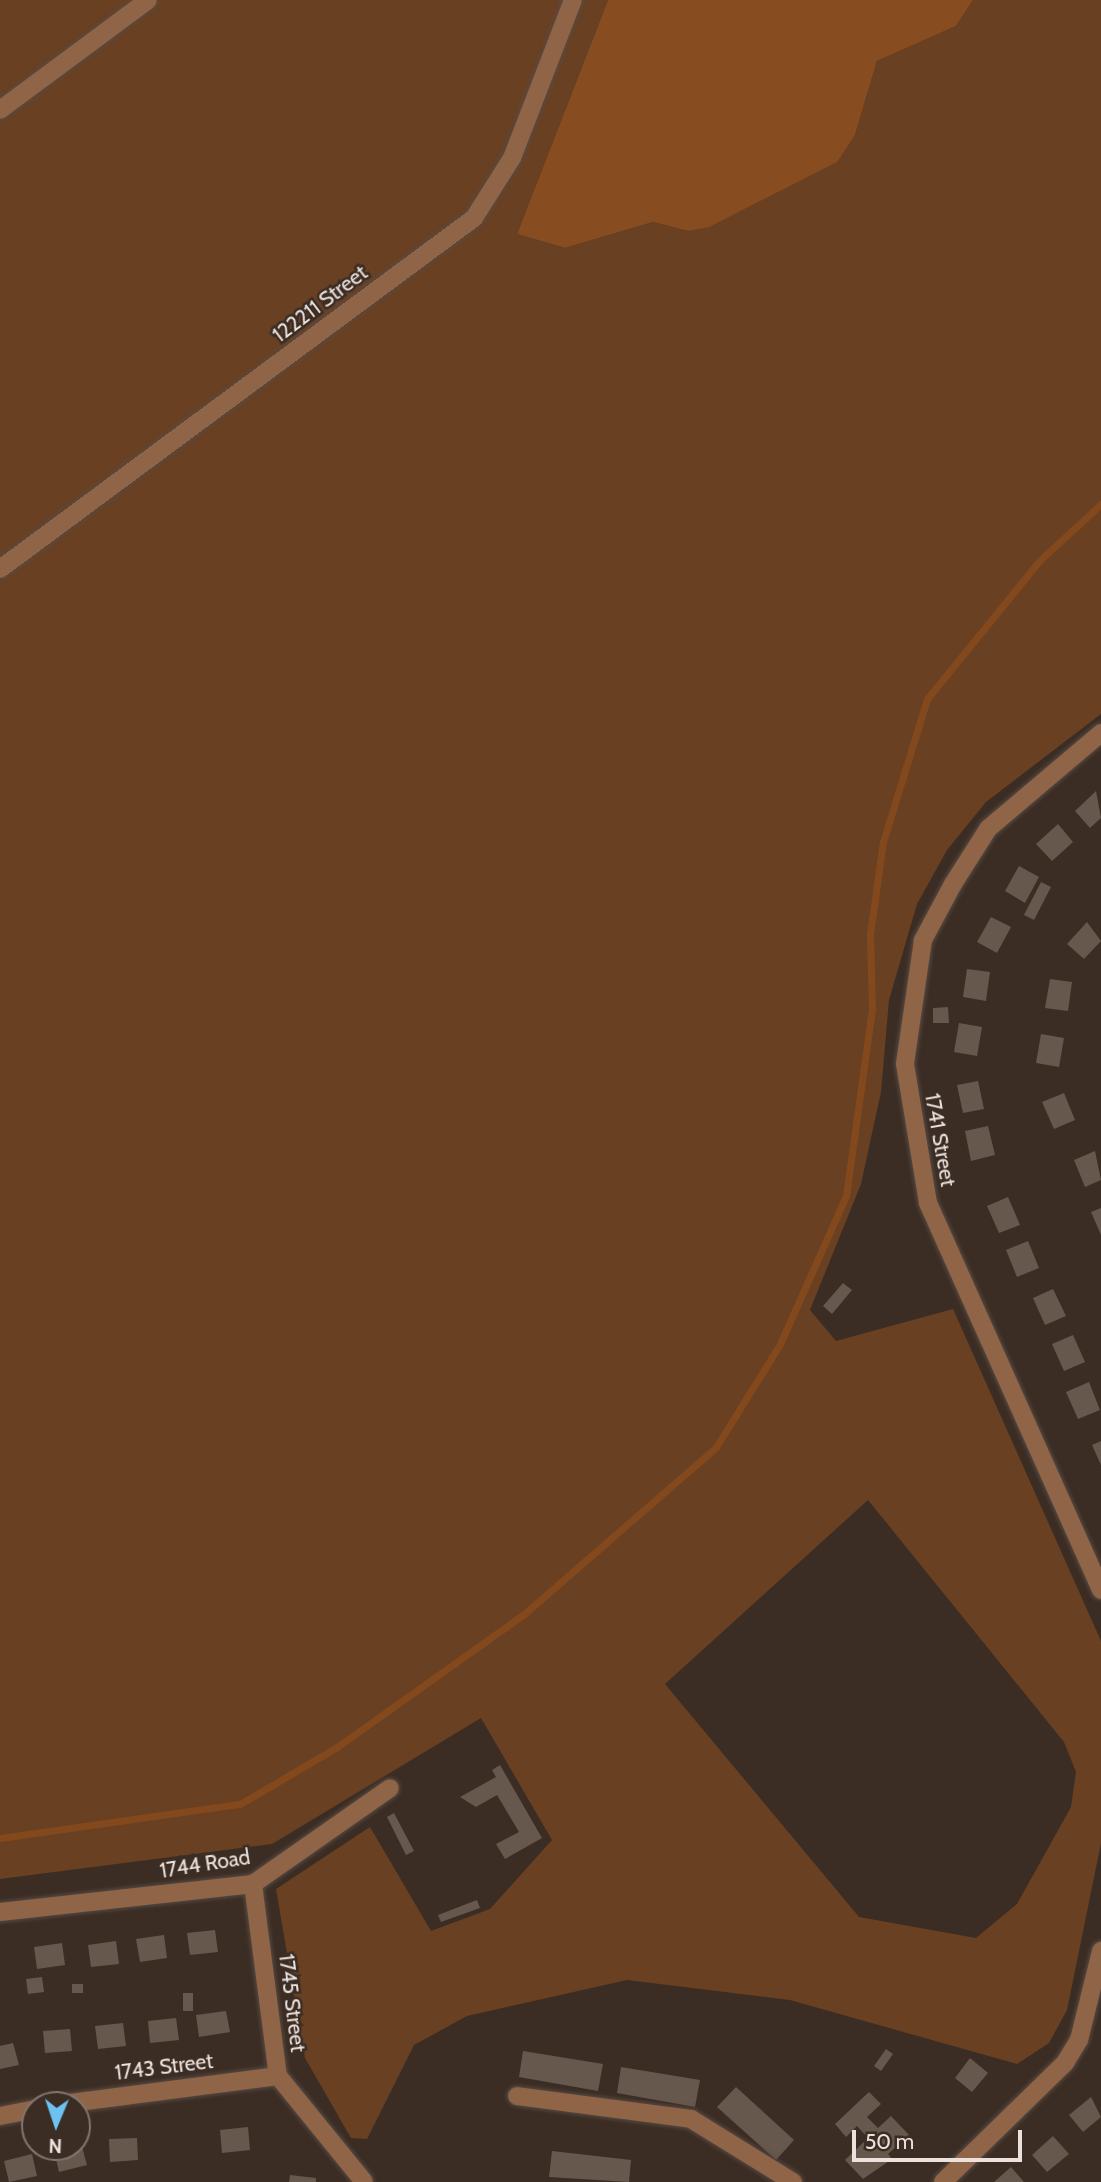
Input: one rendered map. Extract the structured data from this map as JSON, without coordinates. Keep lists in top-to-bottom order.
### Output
{
  "streets": {
    "street": [
      "122211 Street",
      "1741 Street",
      "1744 Road",
      "1745 Street",
      "1743 Street"
    ]
  },
  "crossings": [
    ["1744 Road", "1745 Street"],
    ["1745 Street", "1743 Street"]
  ],
  "scale_bar": "50 m",
  "north": "bottom"
}
